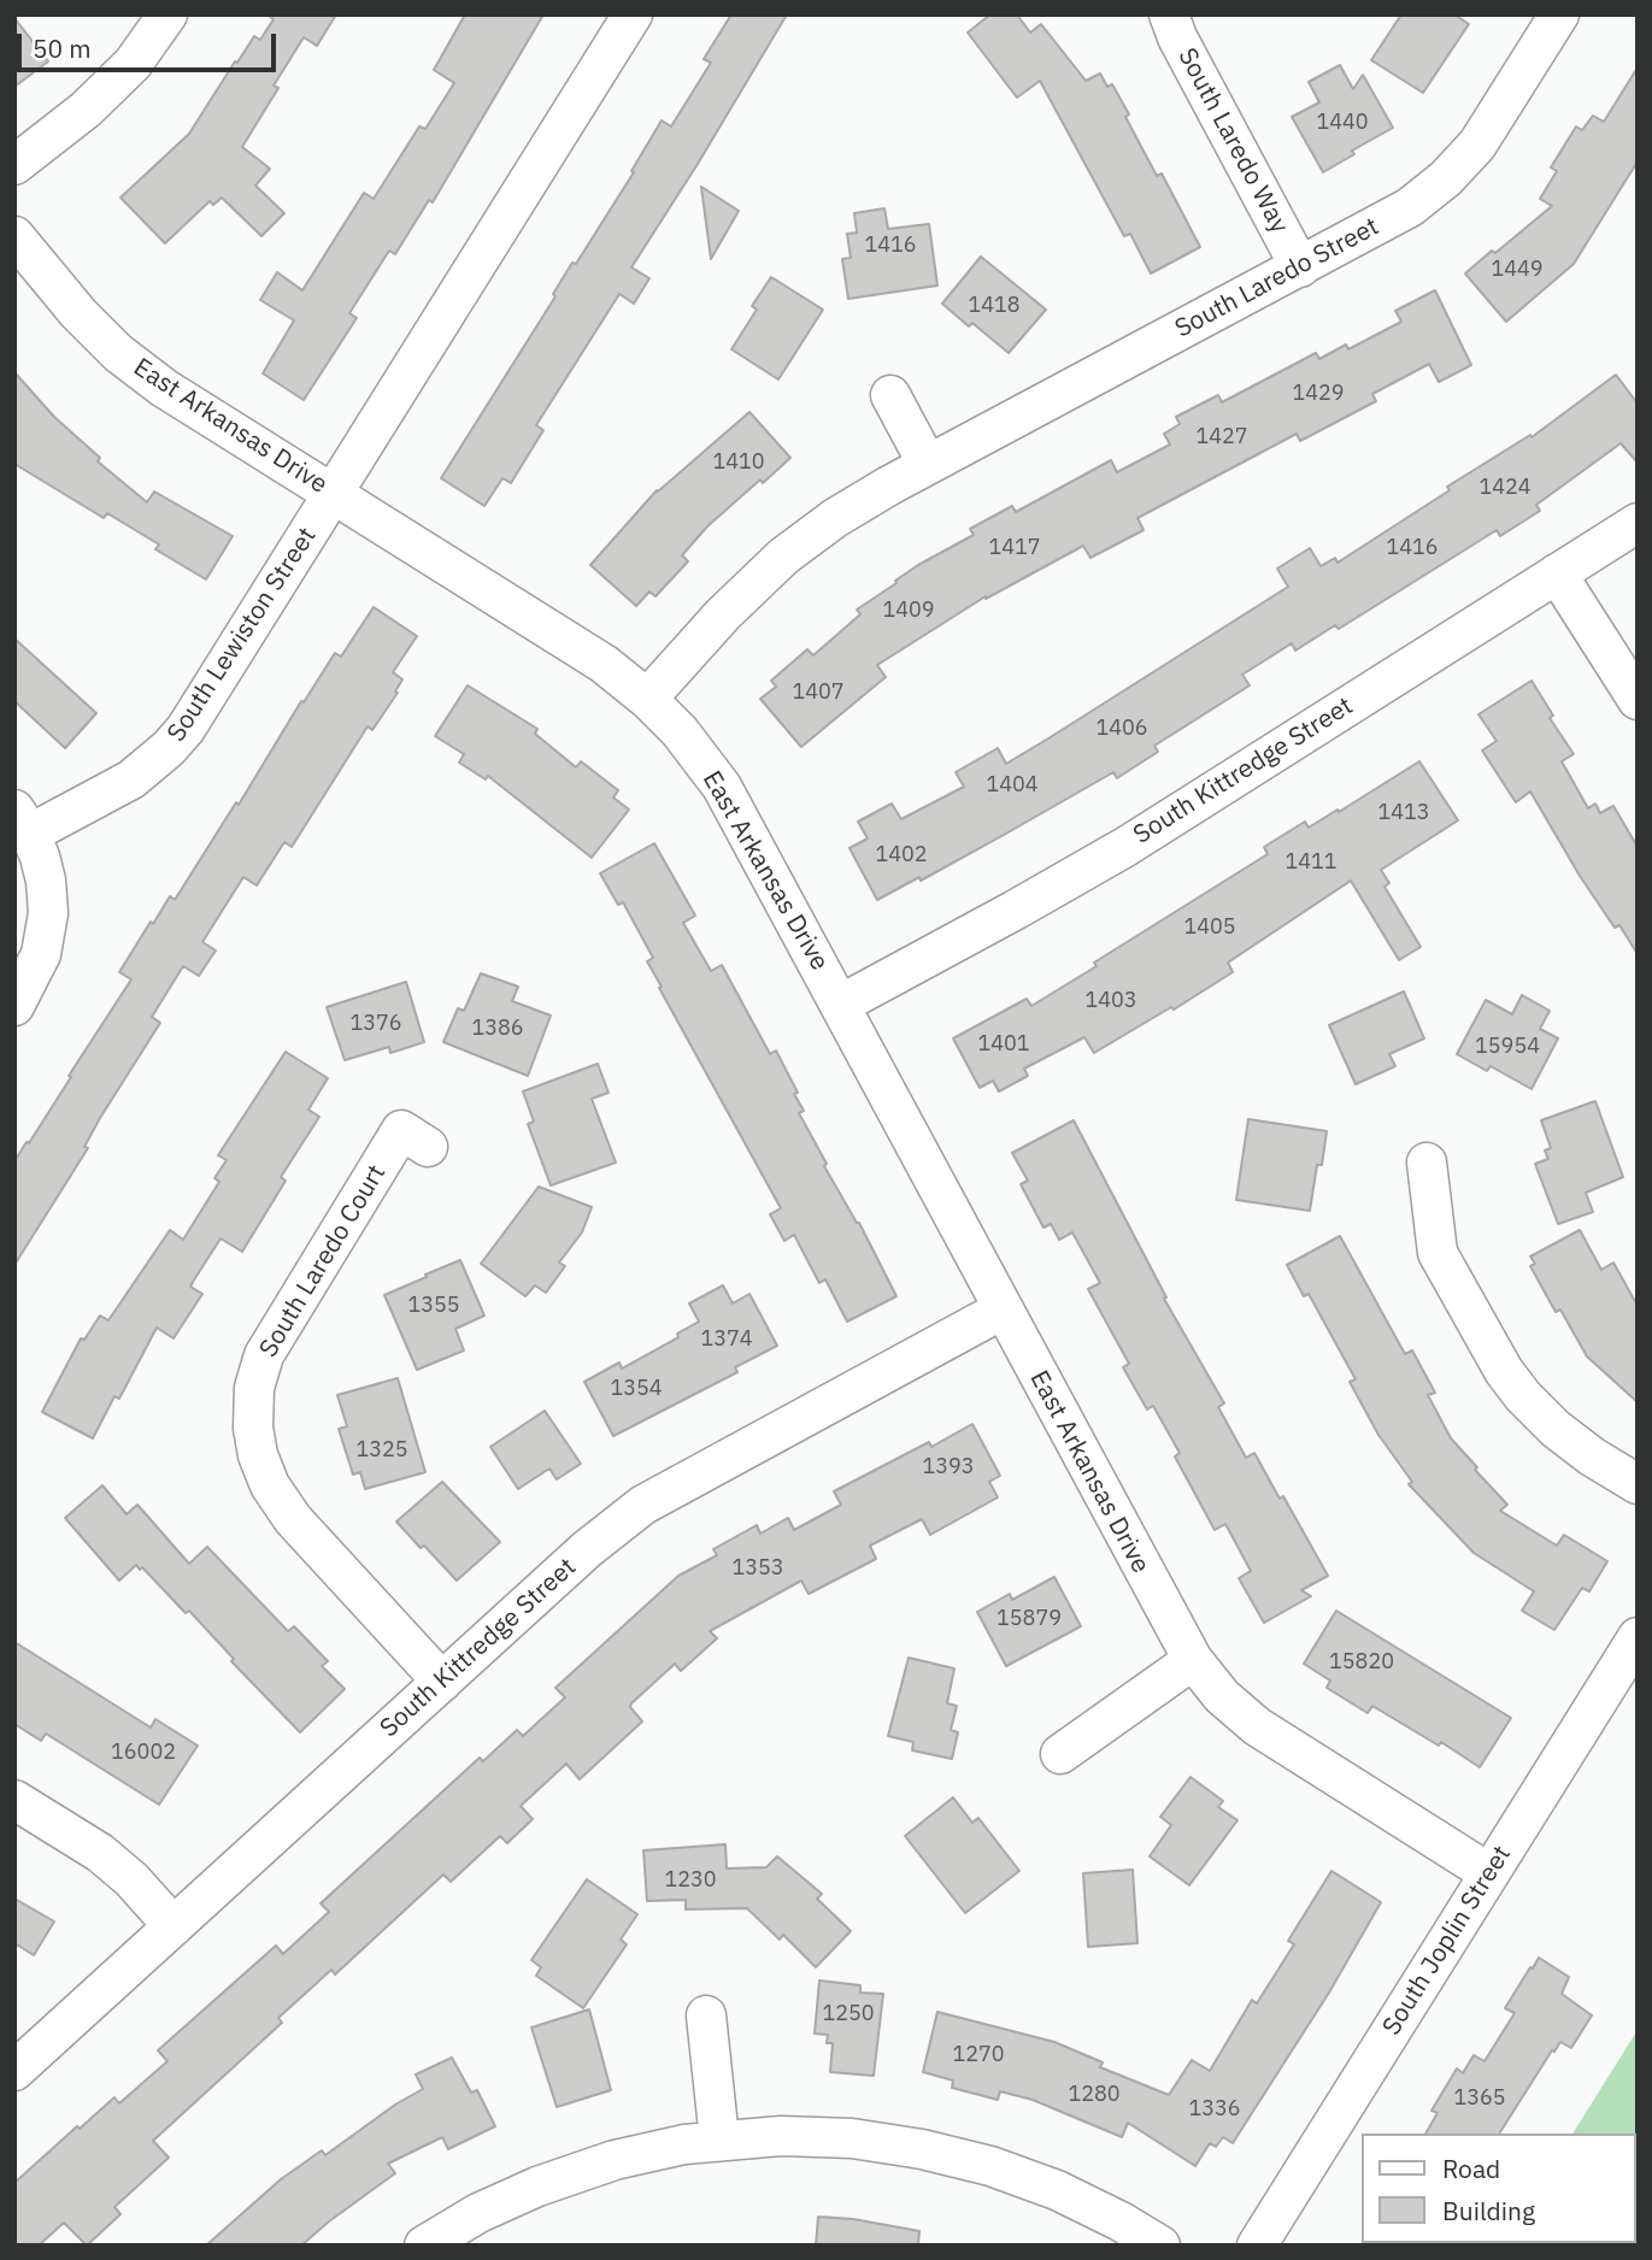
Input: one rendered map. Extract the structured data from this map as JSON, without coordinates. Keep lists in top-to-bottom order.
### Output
{
  "streets": {
    "street": [
      "South Laredo Way",
      "South Laredo Street",
      "East Arkansas Drive",
      "South Lewiston Street",
      "South Kittredge Street",
      "South Laredo Court",
      "South Joplin Street"
    ]
  },
  "crossings": [
    ["South Laredo Way", "South Laredo Street"],
    ["South Laredo Street", "East Arkansas Drive"],
    ["East Arkansas Drive", "South Lewiston Street"],
    ["East Arkansas Drive", "South Kittredge Street"],
    ["East Arkansas Drive", "South Joplin Street"],
    ["South Kittredge Street", "South Laredo Court"]
  ],
  "house_numbers": [
    "1440",
    "1416",
    "1449",
    "1418",
    "1429",
    "1427",
    "1410",
    "1424",
    "1417",
    "1416",
    "1409",
    "1407",
    "1406",
    "1404",
    "1413",
    "1402",
    "1411",
    "1405",
    "1403",
    "1376",
    "1386",
    "1401",
    "15954",
    "1355",
    "1374",
    "1354",
    "1325",
    "1393",
    "1353",
    "15879",
    "15820",
    "16002",
    "1230",
    "1250",
    "1270",
    "1280",
    "1365",
    "1336"
  ],
  "legend": ["Road", "Building"],
  "scale_bar": "50 m"
}
